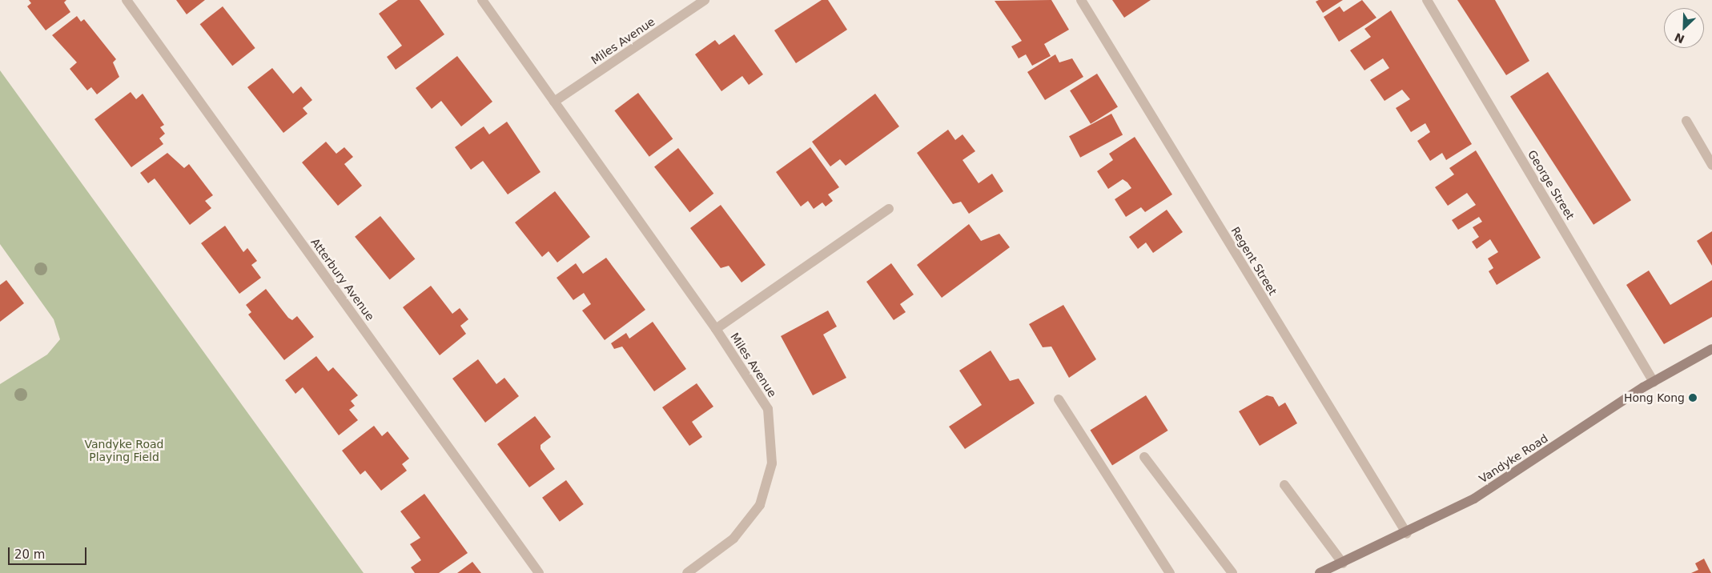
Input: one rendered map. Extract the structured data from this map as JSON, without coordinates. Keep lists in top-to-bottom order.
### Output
{
  "streets": {
    "street": [
      "Miles Avenue",
      "George Street",
      "Regent Street",
      "Atterbury Avenue",
      "Vandyke Road"
    ]
  },
  "crossings": [
    ["George Street", "Vandyke Road"],
    ["Regent Street", "Vandyke Road"]
  ],
  "parks": ["Vandyke Road Playing Field"],
  "places": ["Hong Kong"],
  "scale_bar": "20 m",
  "north": "bottom left"
}
